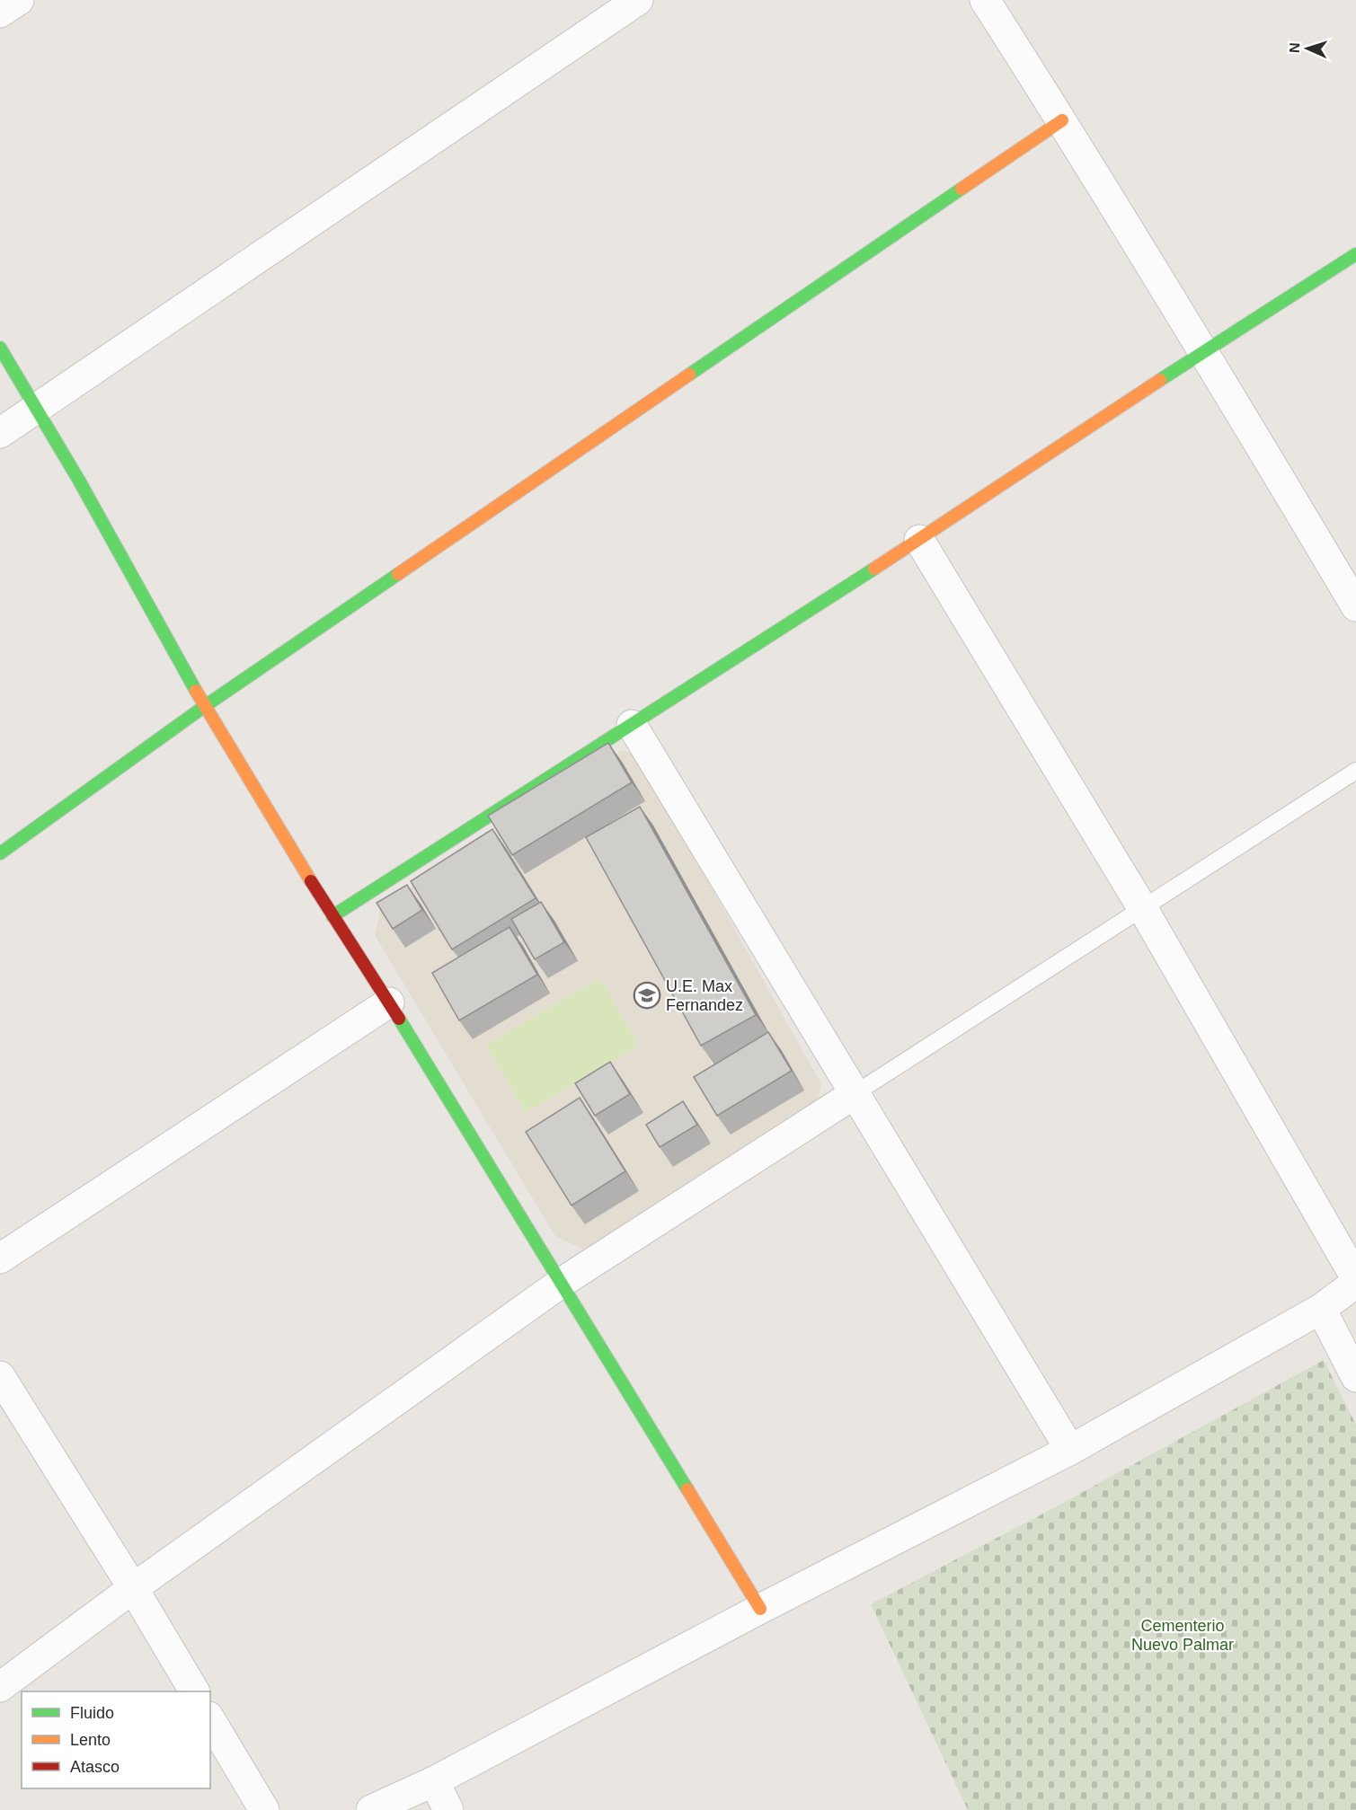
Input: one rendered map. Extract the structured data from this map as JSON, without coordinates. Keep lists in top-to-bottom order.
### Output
{
  "parks": ["Cementerio Nuevo Palmar"],
  "places": {
    "school or university": ["U.E. Max Fernandez"]
  },
  "legend": ["Fluido", "Lento", "Atasco"],
  "north": "left"
}
